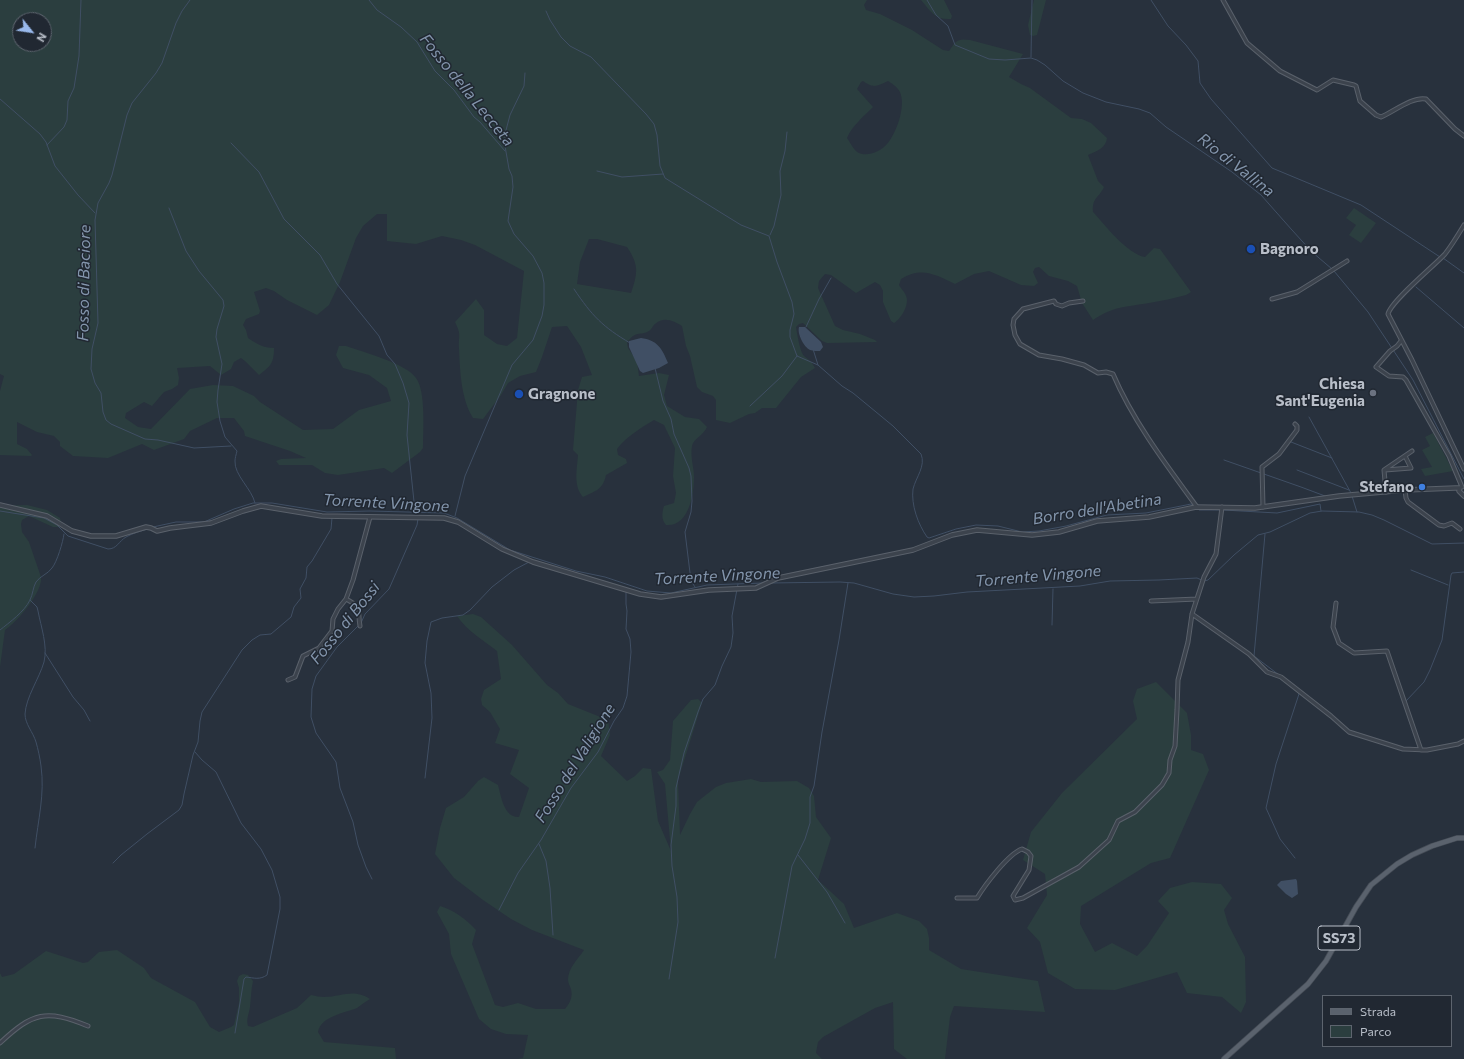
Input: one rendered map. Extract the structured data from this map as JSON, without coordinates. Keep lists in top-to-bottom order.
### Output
{
  "streets": {
    "main road": ["SS73"]
  },
  "water": [
    "Fosso della Lecceta",
    "Rio di Vallina",
    "Fosso di Baciore",
    "Torrente Vingone",
    "Borro dell'Abetina",
    "Fosso di Bossi",
    "Fosso del Valigione"
  ],
  "places": [
    "Bagnoro",
    "Chiesa Sant'Eugenia",
    "Gragnone",
    "Stefano"
  ],
  "legend": ["Strada", "Parco"],
  "north": "bottom right"
}
